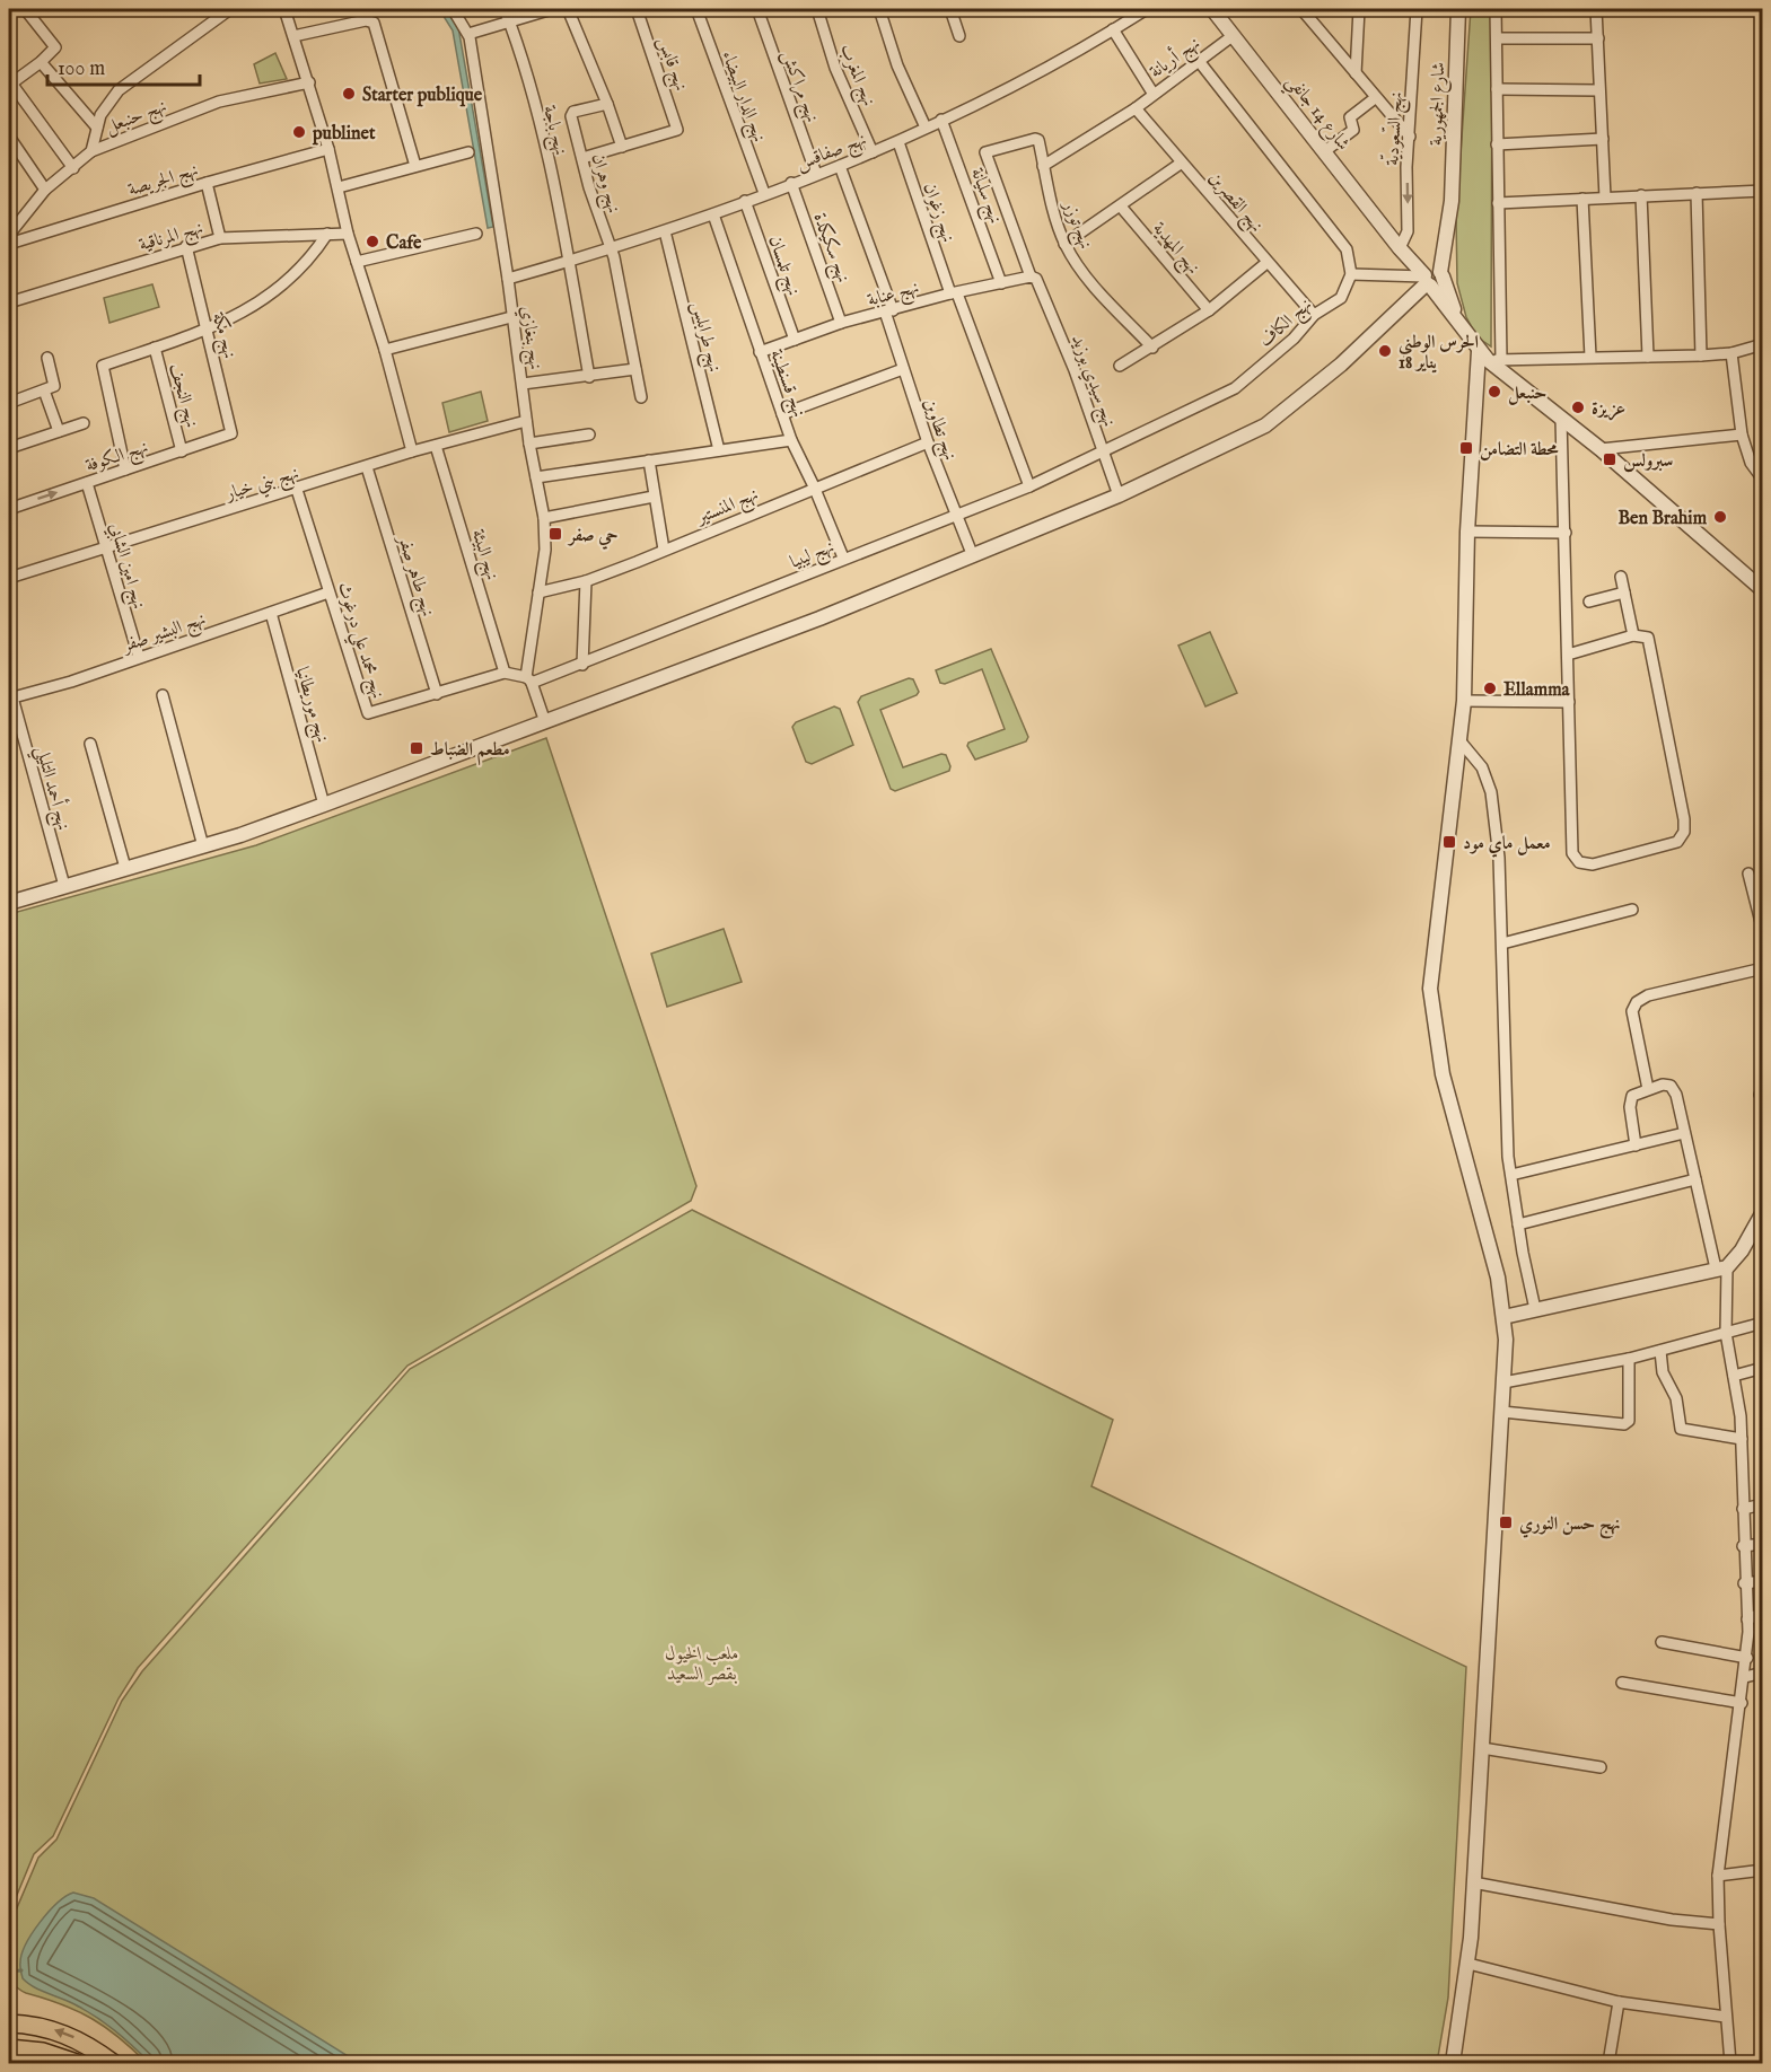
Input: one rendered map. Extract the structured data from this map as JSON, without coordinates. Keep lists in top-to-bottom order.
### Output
{
  "streets": {
    "street": [
      "نهج أريانة",
      "نهج قابس",
      "نهج المغرب",
      "نهج مراكش",
      "نهج الدار البيضاء",
      "شارع الجمهورية",
      "شارع 14 جانفي",
      "نهج حنبعل",
      "نهج السّعوديّة",
      "نهج باجة",
      "نهج صفاقس",
      "نهج الجريصة",
      "نهج وهران",
      "نهج سليانة",
      "نهج القصرين",
      "نهج زغوان",
      "نهج توزر",
      "نهج المرناقية",
      "نهج سكيكدة",
      "نهج المهدية",
      "نهج تلمسان",
      "نهج عنابة",
      "نهج الكاف",
      "نهج مكة",
      "نهج طرابلس",
      "نهج بنغازي",
      "نهج سيدي بوزيد",
      "نهج قسنطينة",
      "نهج النجف",
      "نهج تطاوين",
      "نهج الكوفة",
      "نهج بني خيار",
      "نهج المنستير",
      "نهج ليبيا",
      "نهج البيئة",
      "نهج امين الشابي",
      "نهج طاهر صفر",
      "نهج البشير صفر",
      "نهج محمد علي درغوث",
      "نهج موريطانيا",
      "نهج أحمد التليلي"
    ]
  },
  "crossings": [
    ["نهج أريانة", "شارع 14 جانفي"],
    ["نهج أريانة", "نهج القصرين"],
    ["نهج أريانة", "نهج توزر"],
    ["نهج المغرب", "نهج صفاقس"],
    ["نهج مراكش", "نهج صفاقس"],
    ["نهج الدار البيضاء", "نهج صفاقس"],
    ["شارع الجمهورية", "شارع 14 جانفي"],
    ["شارع 14 جانفي", "نهج السّعوديّة"],
    ["نهج باجة", "نهج صفاقس"],
    ["نهج صفاقس", "نهج وهران"],
    ["نهج صفاقس", "نهج سليانة"],
    ["نهج صفاقس", "نهج زغوان"],
    ["نهج صفاقس", "نهج سكيكدة"],
    ["نهج صفاقس", "نهج تلمسان"],
    ["نهج صفاقس", "نهج طرابلس"],
    ["نهج صفاقس", "نهج بنغازي"],
    ["نهج صفاقس", "نهج قسنطينة"],
    ["نهج صفاقس", "نهج تطاوين"],
    ["نهج سليانة", "نهج عنابة"],
    ["نهج القصرين", "نهج الكاف"],
    ["نهج زغوان", "نهج عنابة"],
    ["نهج زغوان", "نهج ليبيا"],
    ["نهج توزر", "نهج سيدي بوزيد"],
    ["نهج المرناقية", "نهج مكة"],
    ["نهج سكيكدة", "نهج عنابة"],
    ["نهج تلمسان", "نهج عنابة"],
    ["نهج عنابة", "نهج سيدي بوزيد"],
    ["نهج عنابة", "نهج قسنطينة"],
    ["نهج عنابة", "نهج تطاوين"],
    ["نهج الكاف", "نهج سيدي بوزيد"],
    ["نهج الكاف", "نهج ليبيا"],
    ["نهج مكة", "نهج الكوفة"],
    ["نهج بنغازي", "نهج بني خيار"],
    ["نهج بنغازي", "نهج المنستير"],
    ["نهج بنغازي", "نهج ليبيا"],
    ["نهج بنغازي", "نهج محمد علي درغوث"],
    ["نهج سيدي بوزيد", "نهج ليبيا"],
    ["نهج قسنطينة", "نهج المنستير"],
    ["نهج قسنطينة", "نهج ليبيا"],
    ["نهج النجف", "نهج الكوفة"],
    ["نهج تطاوين", "نهج المنستير"],
    ["نهج تطاوين", "نهج ليبيا"],
    ["نهج الكوفة", "نهج امين الشابي"],
    ["نهج بني خيار", "نهج البيئة"],
    ["نهج بني خيار", "نهج امين الشابي"],
    ["نهج بني خيار", "نهج طاهر صفر"],
    ["نهج بني خيار", "نهج محمد علي درغوث"],
    ["نهج ليبيا", "نهج محمد علي درغوث"],
    ["نهج البيئة", "نهج محمد علي درغوث"],
    ["نهج امين الشابي", "نهج البشير صفر"],
    ["نهج طاهر صفر", "نهج محمد علي درغوث"],
    ["نهج البشير صفر", "نهج محمد علي درغوث"],
    ["نهج البشير صفر", "نهج موريطانيا"],
    ["نهج البشير صفر", "نهج أحمد التليلي"]
  ],
  "parks": ["ملعب الخيول بقصر السعيد"],
  "places": {
    "other": [
      "Starter publique",
      "publinet",
      "Cafe",
      "الحرس الوطني 18 يناير",
      "حنبعل",
      "عزيزة",
      "Ben Brahim",
      "Ellamma"
    ],
    "transit": [
      "محطة التضامن",
      "سبرولس",
      "حي صفر",
      "مطعم الضباط",
      "معمل ماي مود",
      "نهج حسن النوري"
    ]
  },
  "scale_bar": "100 m"
}
